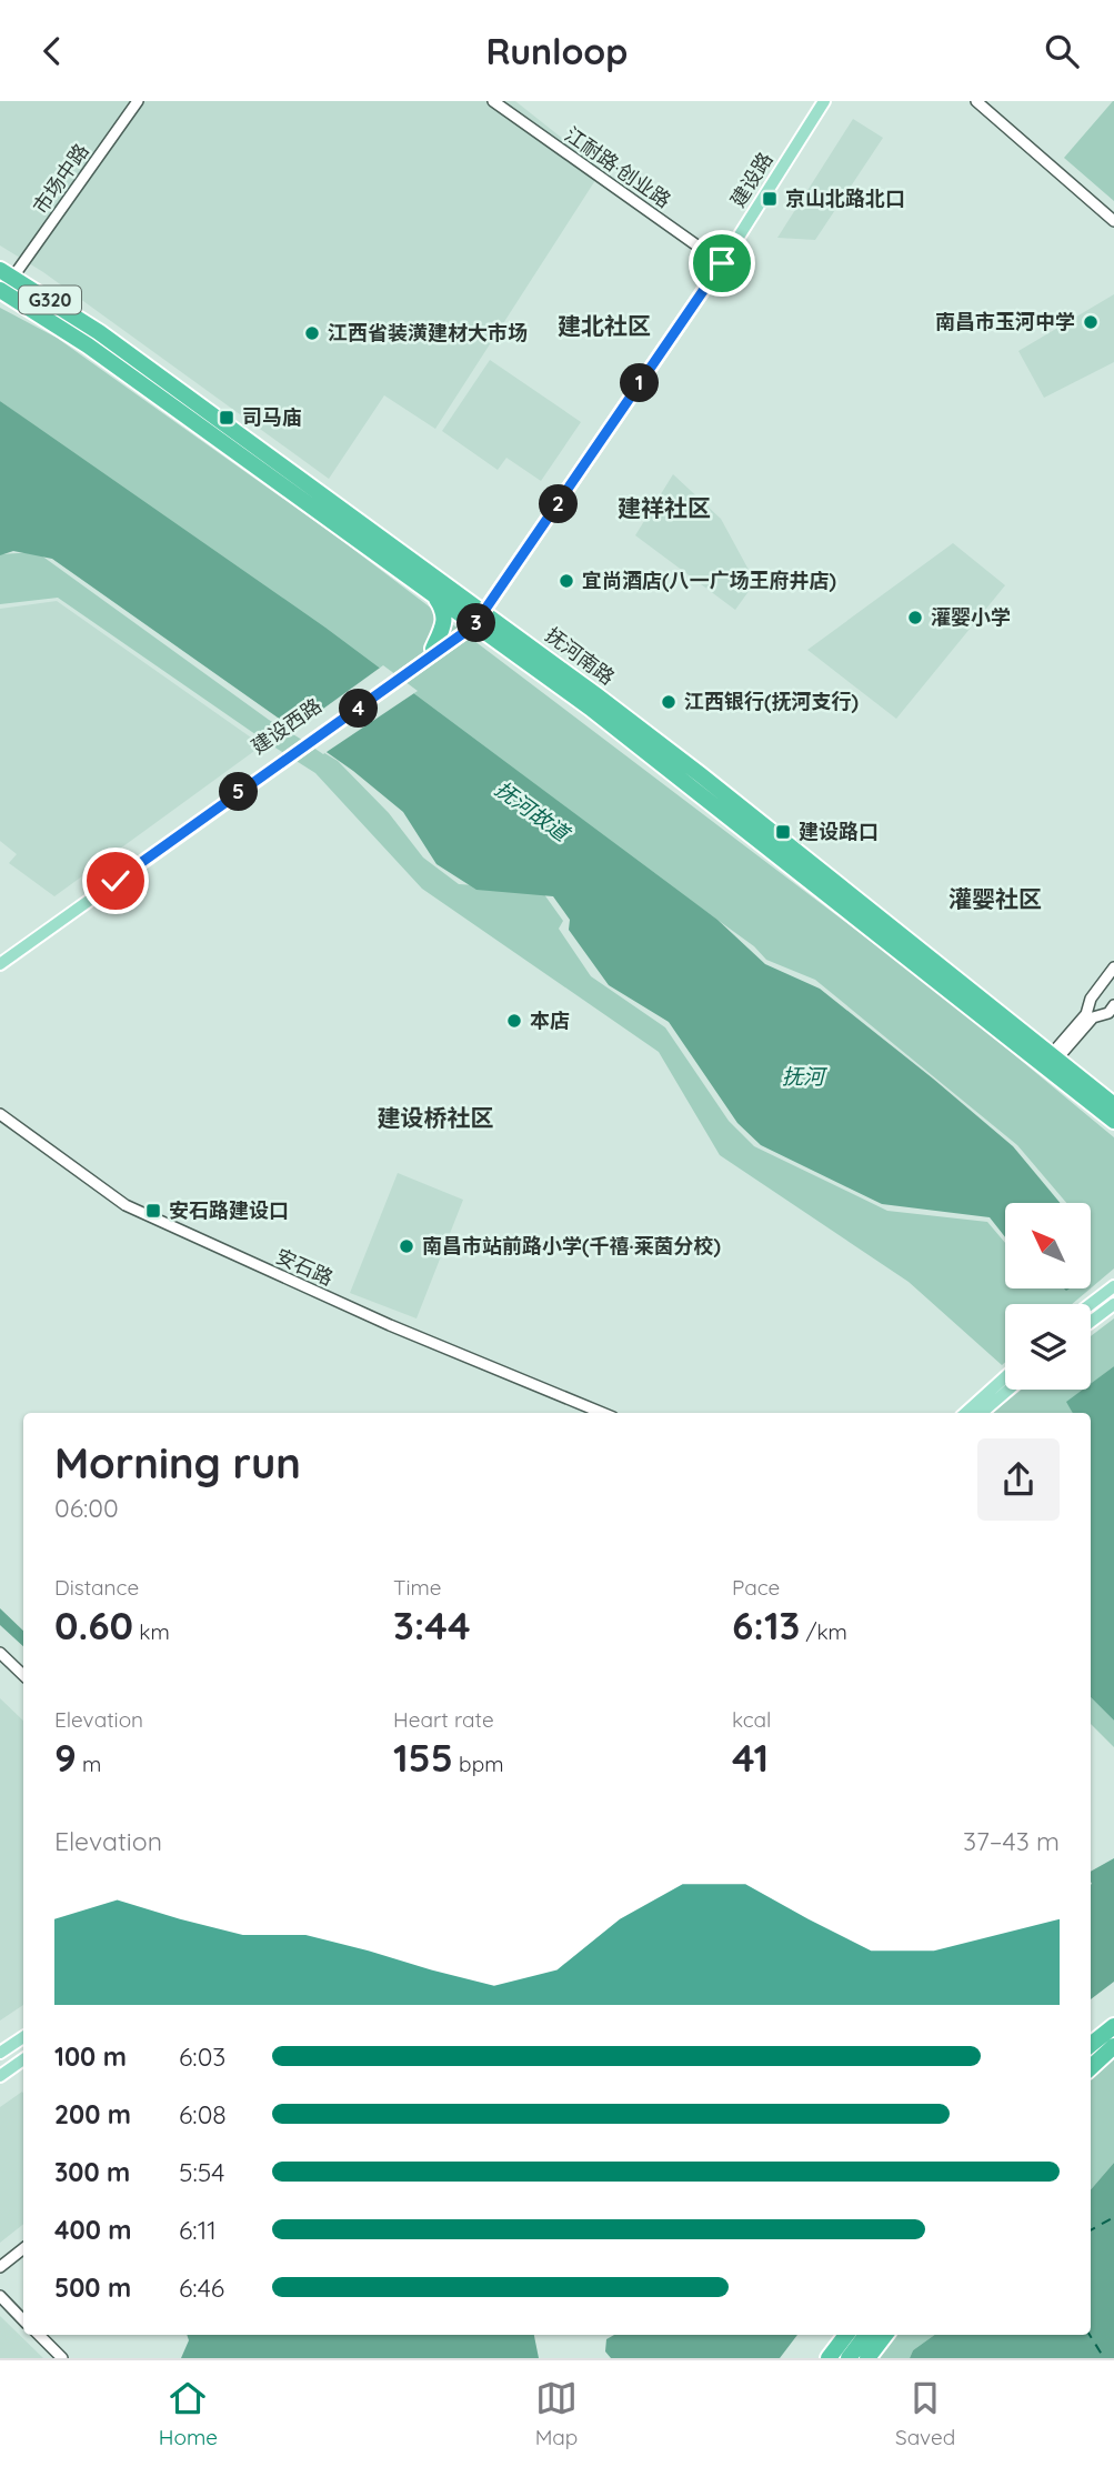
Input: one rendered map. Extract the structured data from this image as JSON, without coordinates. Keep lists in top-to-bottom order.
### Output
{
  "streets": {
    "highway": ["G320", "抚河南路"],
    "main road": ["建设路", "建设西路"],
    "street": ["江耐路·创业路", "市场中路", "安石路"]
  },
  "crossings": [
    ["江耐路·创业路", "建设路"],
    ["市场中路", "抚河南路"],
    ["建设路", "抚河南路"],
    ["建设路", "建设西路"],
    ["抚河南路", "建设西路"]
  ],
  "districts": [
    "建北社区",
    "建祥社区",
    "灌婴社区",
    "建设桥社区"
  ],
  "water": ["抚河故道", "抚河"],
  "places": {
    "transit": [
      "京山北路北口",
      "司马庙",
      "建设路口",
      "安石路建设口"
    ],
    "other": [
      "南昌市玉河中学",
      "江西省装潢建材大市场",
      "宜尚酒店(八一广场王府井店)",
      "灌婴小学",
      "江西银行(抚河支行)",
      "本店",
      "南昌市站前路小学(千禧·莱茵分校)"
    ]
  },
  "north": "top left",
  "page": {
    "header": "Runloop",
    "pins": [
      "1",
      "2",
      "3",
      "4",
      "5"
    ],
    "heading": ["Morning run", "06:00"],
    "stats": [
      ["Distance", "0.60 km"],
      ["Time", "3:44"],
      ["Pace", "6:13 /km"],
      ["Elevation", "9 m"],
      ["Heart rate", "155 bpm"],
      ["kcal", "41"]
    ],
    "chart": ["Elevation", "37–43 m"],
    "list": [
      {
        "name": "100 m",
        "note": "6:03"
      },
      {
        "name": "200 m",
        "note": "6:08"
      },
      {
        "name": "300 m",
        "note": "5:54"
      },
      {
        "name": "400 m",
        "note": "6:11"
      },
      {
        "name": "500 m",
        "note": "6:46"
      }
    ],
    "tabs": ["Home", "Map", "Saved"]
  }
}
